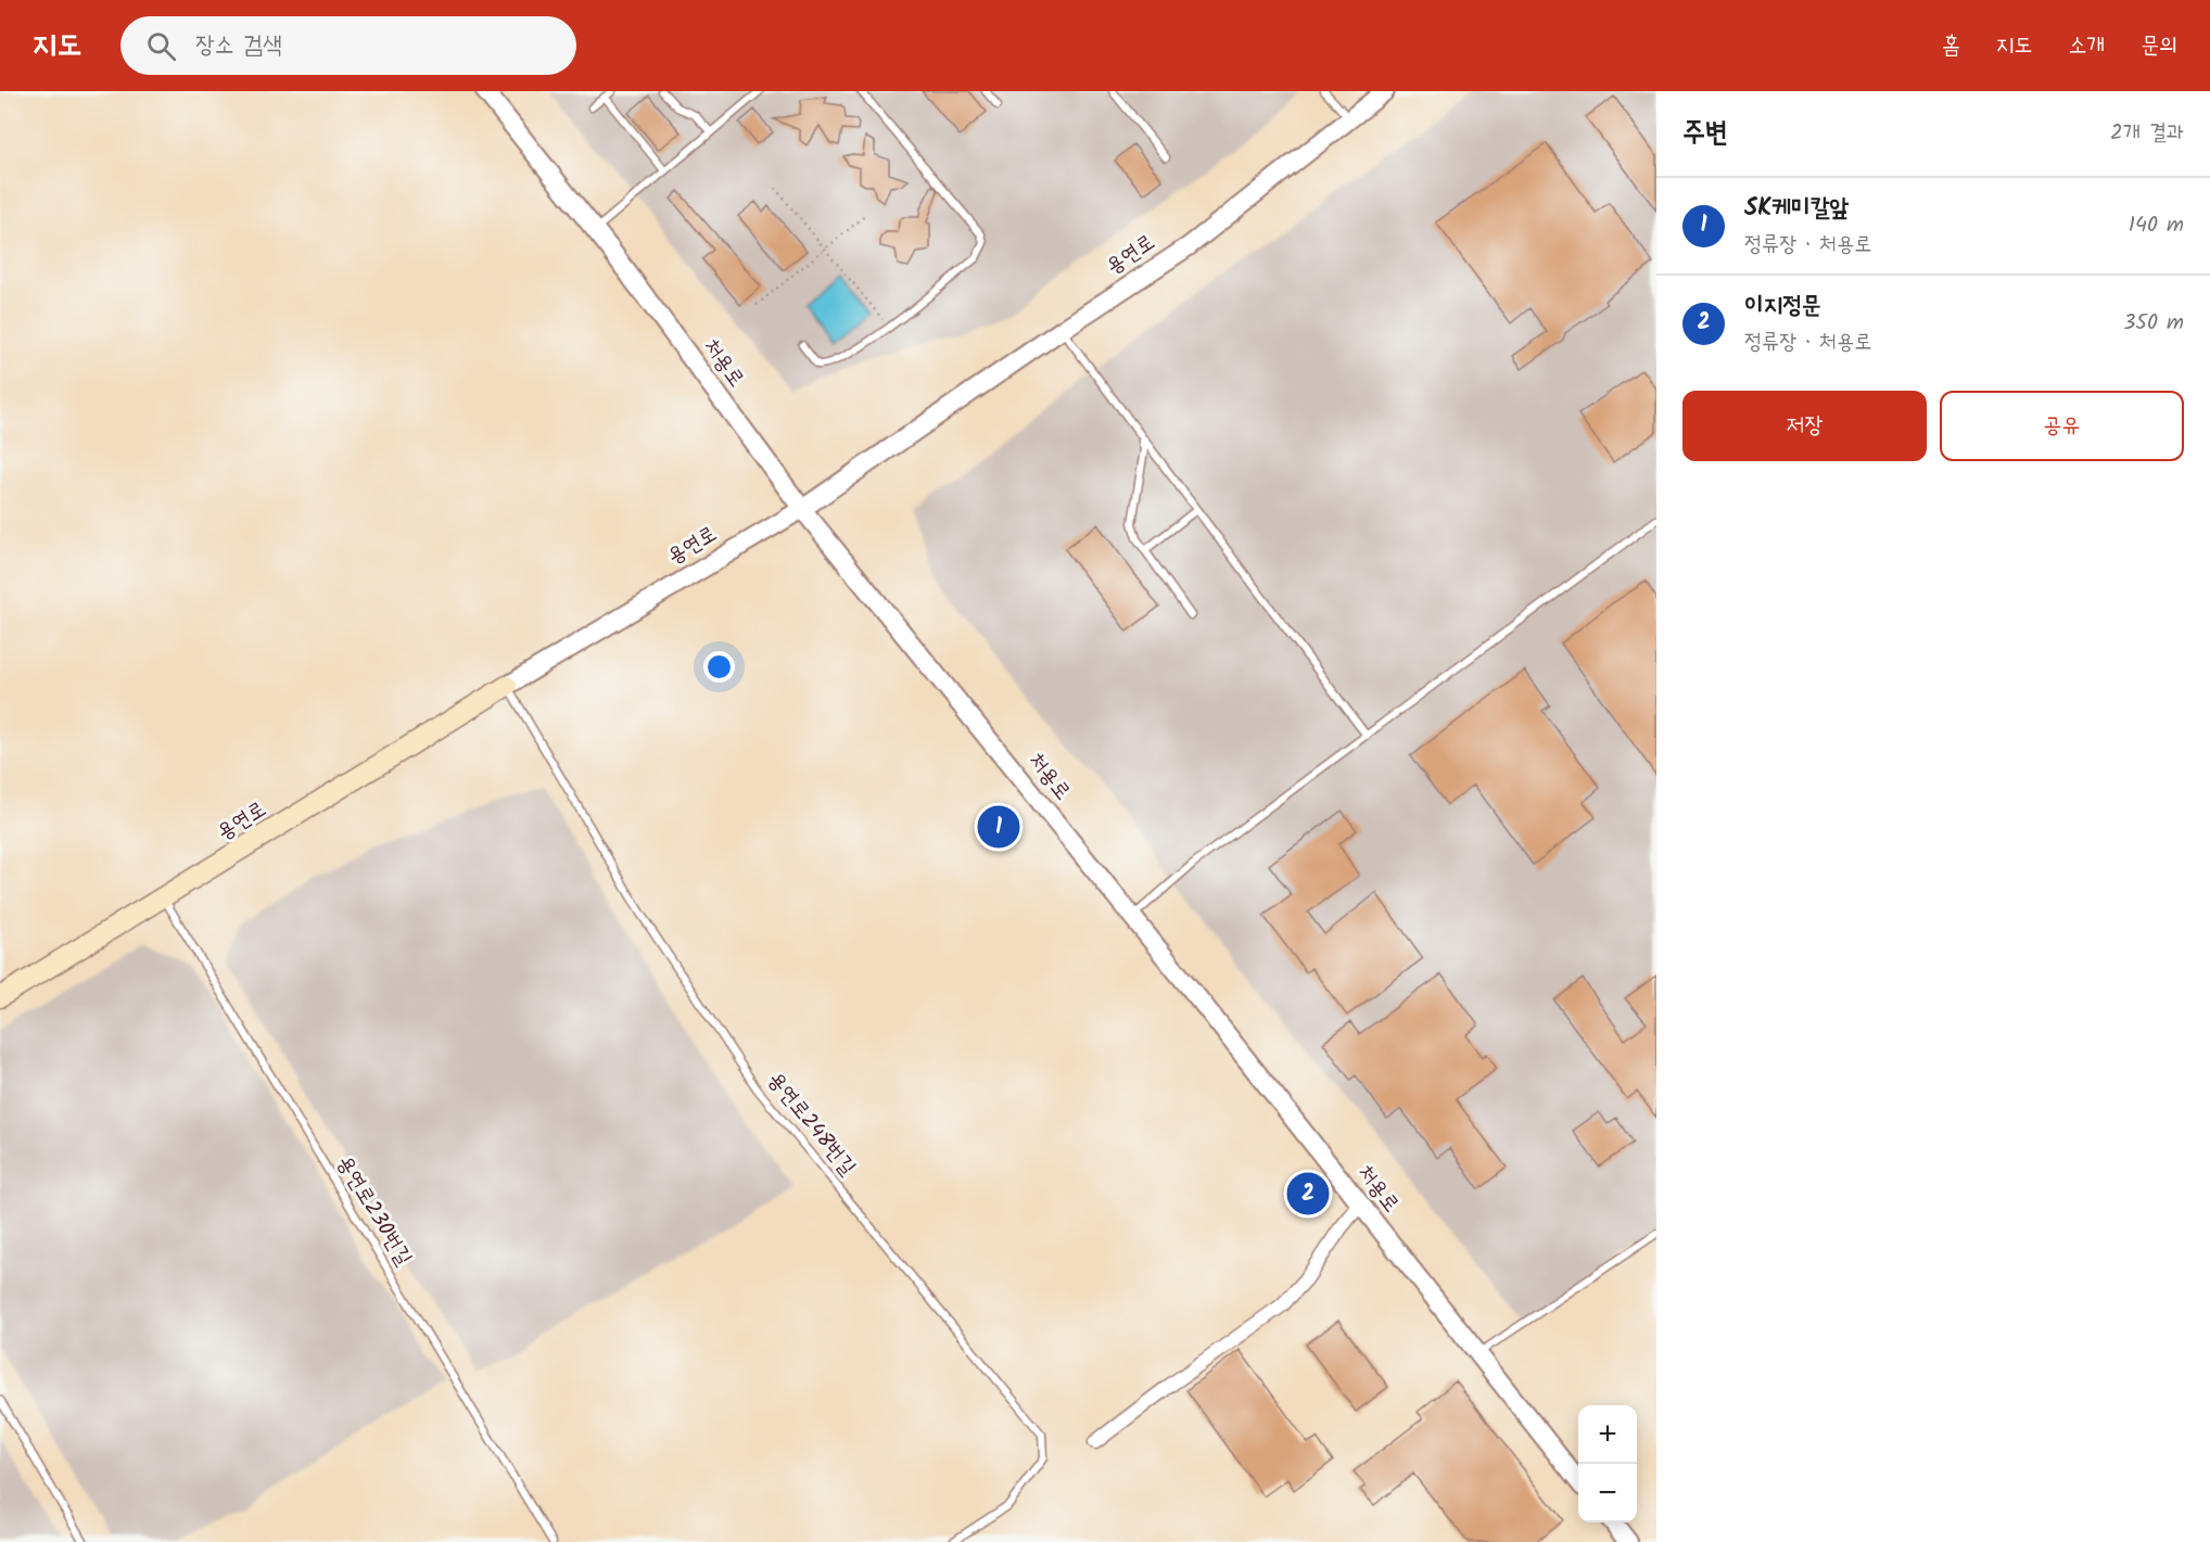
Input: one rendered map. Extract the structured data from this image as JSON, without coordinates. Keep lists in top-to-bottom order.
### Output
{
  "streets": {
    "main road": ["용연로"],
    "street": ["처용로"],
    "lane": ["용연로248번길", "용연로230번길"]
  },
  "crossings": [
    ["용연로", "처용로"],
    ["용연로", "용연로248번길"],
    ["용연로", "용연로230번길"]
  ],
  "page": {
    "header": "지도",
    "search": "장소 검색",
    "nav": [
      "홈",
      "지도",
      "소개",
      "문의"
    ],
    "heading": ["주변", "2개 결과"],
    "list": [
      {
        "mark": "1",
        "name": "SK케미칼앞",
        "note": "정류장 · 처용로",
        "value": "140 m"
      },
      {
        "mark": "2",
        "name": "이지정문",
        "note": "정류장 · 처용로",
        "value": "350 m"
      }
    ],
    "buttons": ["저장", "공유"],
    "pins": ["1", "2"],
    "map_buttons": ["+", "−"]
  }
}
